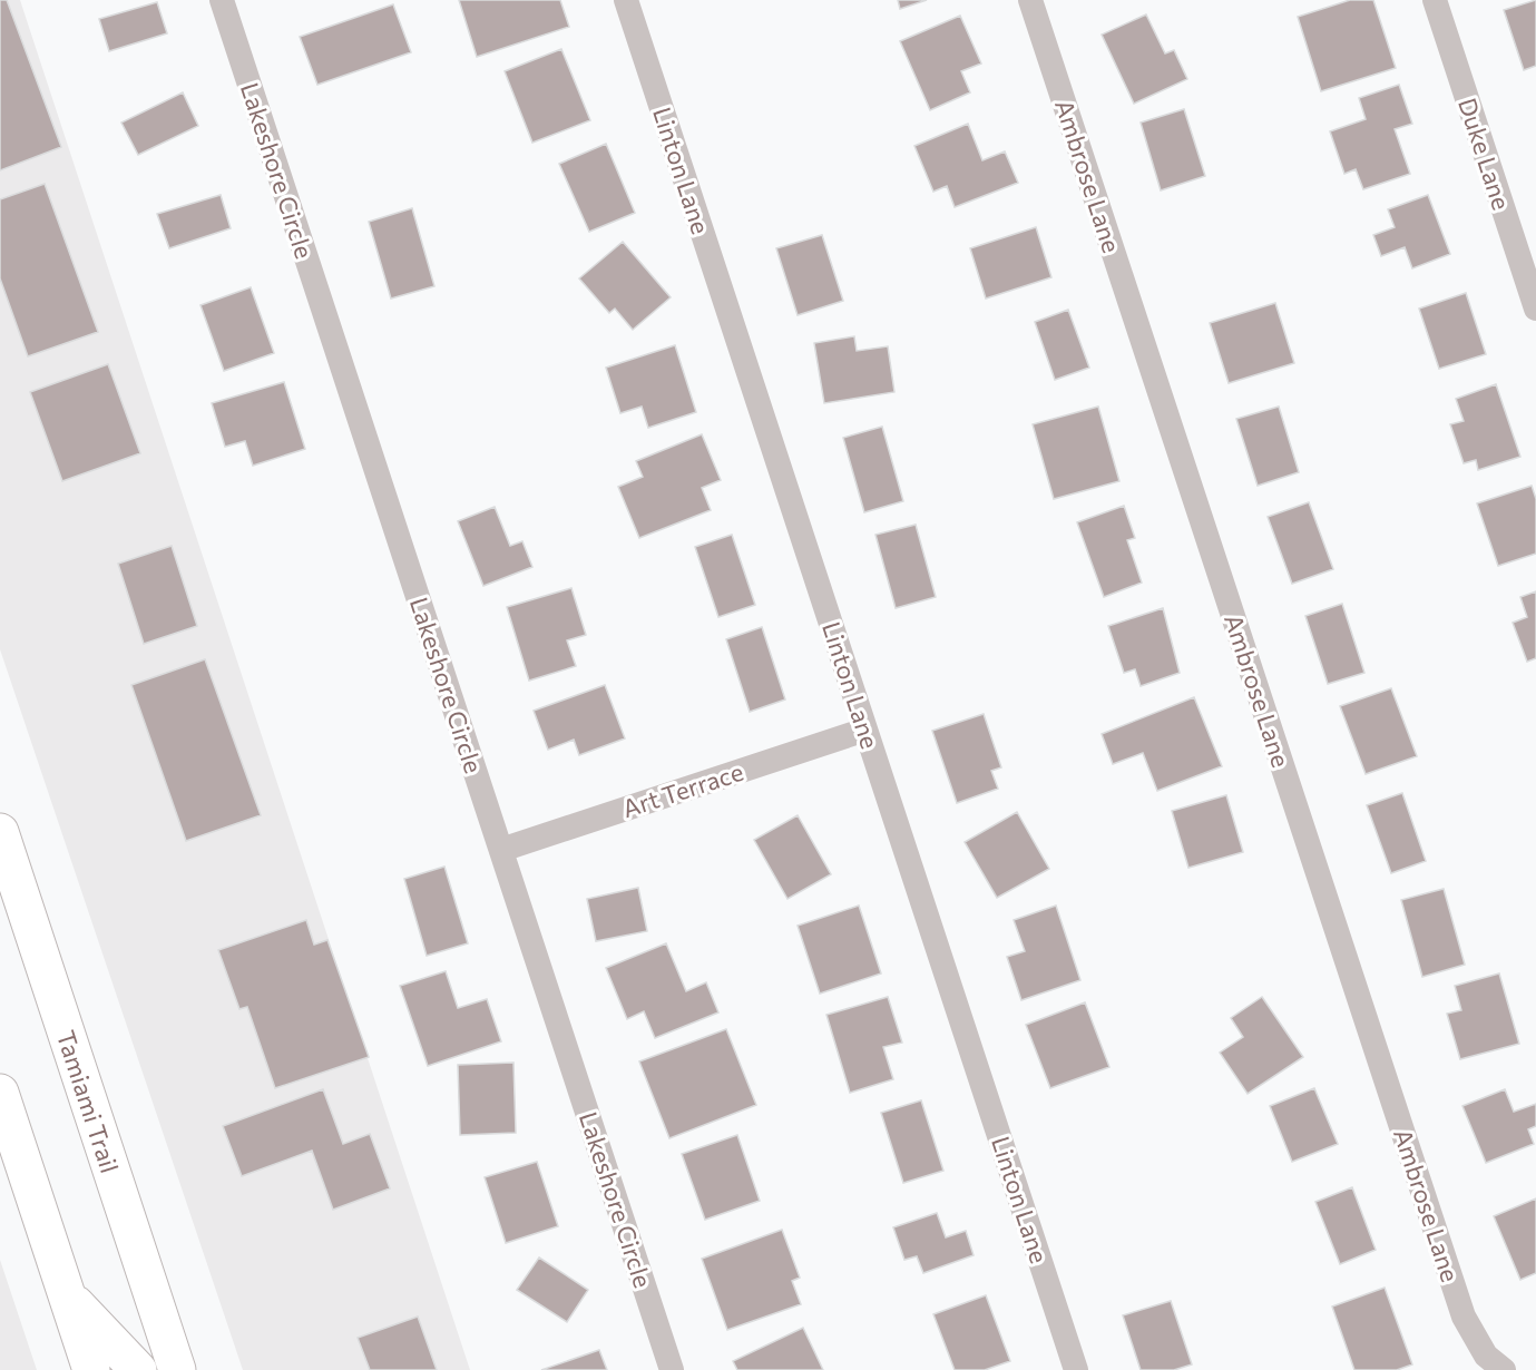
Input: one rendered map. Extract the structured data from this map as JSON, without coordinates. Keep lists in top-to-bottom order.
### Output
{
  "streets": {
    "main road": ["Tamiami Trail"],
    "street": [
      "Duke Lane",
      "Lakeshore Circle",
      "Linton Lane",
      "Ambrose Lane",
      "Art Terrace"
    ]
  },
  "crossings": [
    ["Lakeshore Circle", "Art Terrace"],
    ["Linton Lane", "Art Terrace"]
  ]
}
